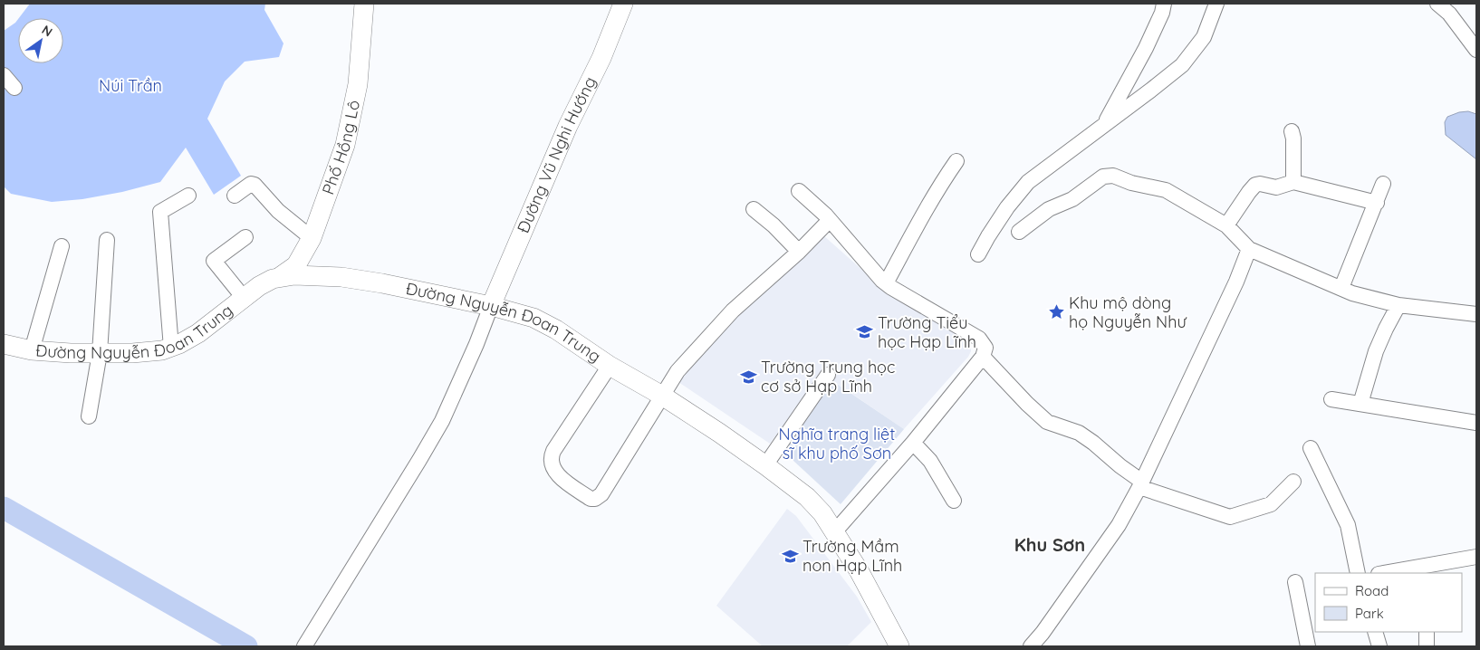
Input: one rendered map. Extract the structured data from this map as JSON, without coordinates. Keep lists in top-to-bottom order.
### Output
{
  "streets": {
    "street": ["Phố Hồng Lô", "Đường Vũ Nghi Hướng", "Đường Nguyễn Đoan Trung"]
  },
  "crossings": [
    ["Phố Hồng Lô", "Đường Nguyễn Đoan Trung"],
    ["Đường Vũ Nghi Hướng", "Đường Nguyễn Đoan Trung"]
  ],
  "districts": ["Khu Sơn"],
  "parks": ["Núi Trần", "Nghĩa trang liệt sĩ khu phố Sơn"],
  "places": {
    "place": ["Khu mộ dòng họ Nguyễn Như"],
    "school or university": ["Trường Tiểu học Hạp Lĩnh", "Trường Trung học cơ sở Hạp Lĩnh", "Trường Mầm non Hạp Lĩnh"]
  },
  "legend": ["Road", "Park"],
  "north": "top right"
}
